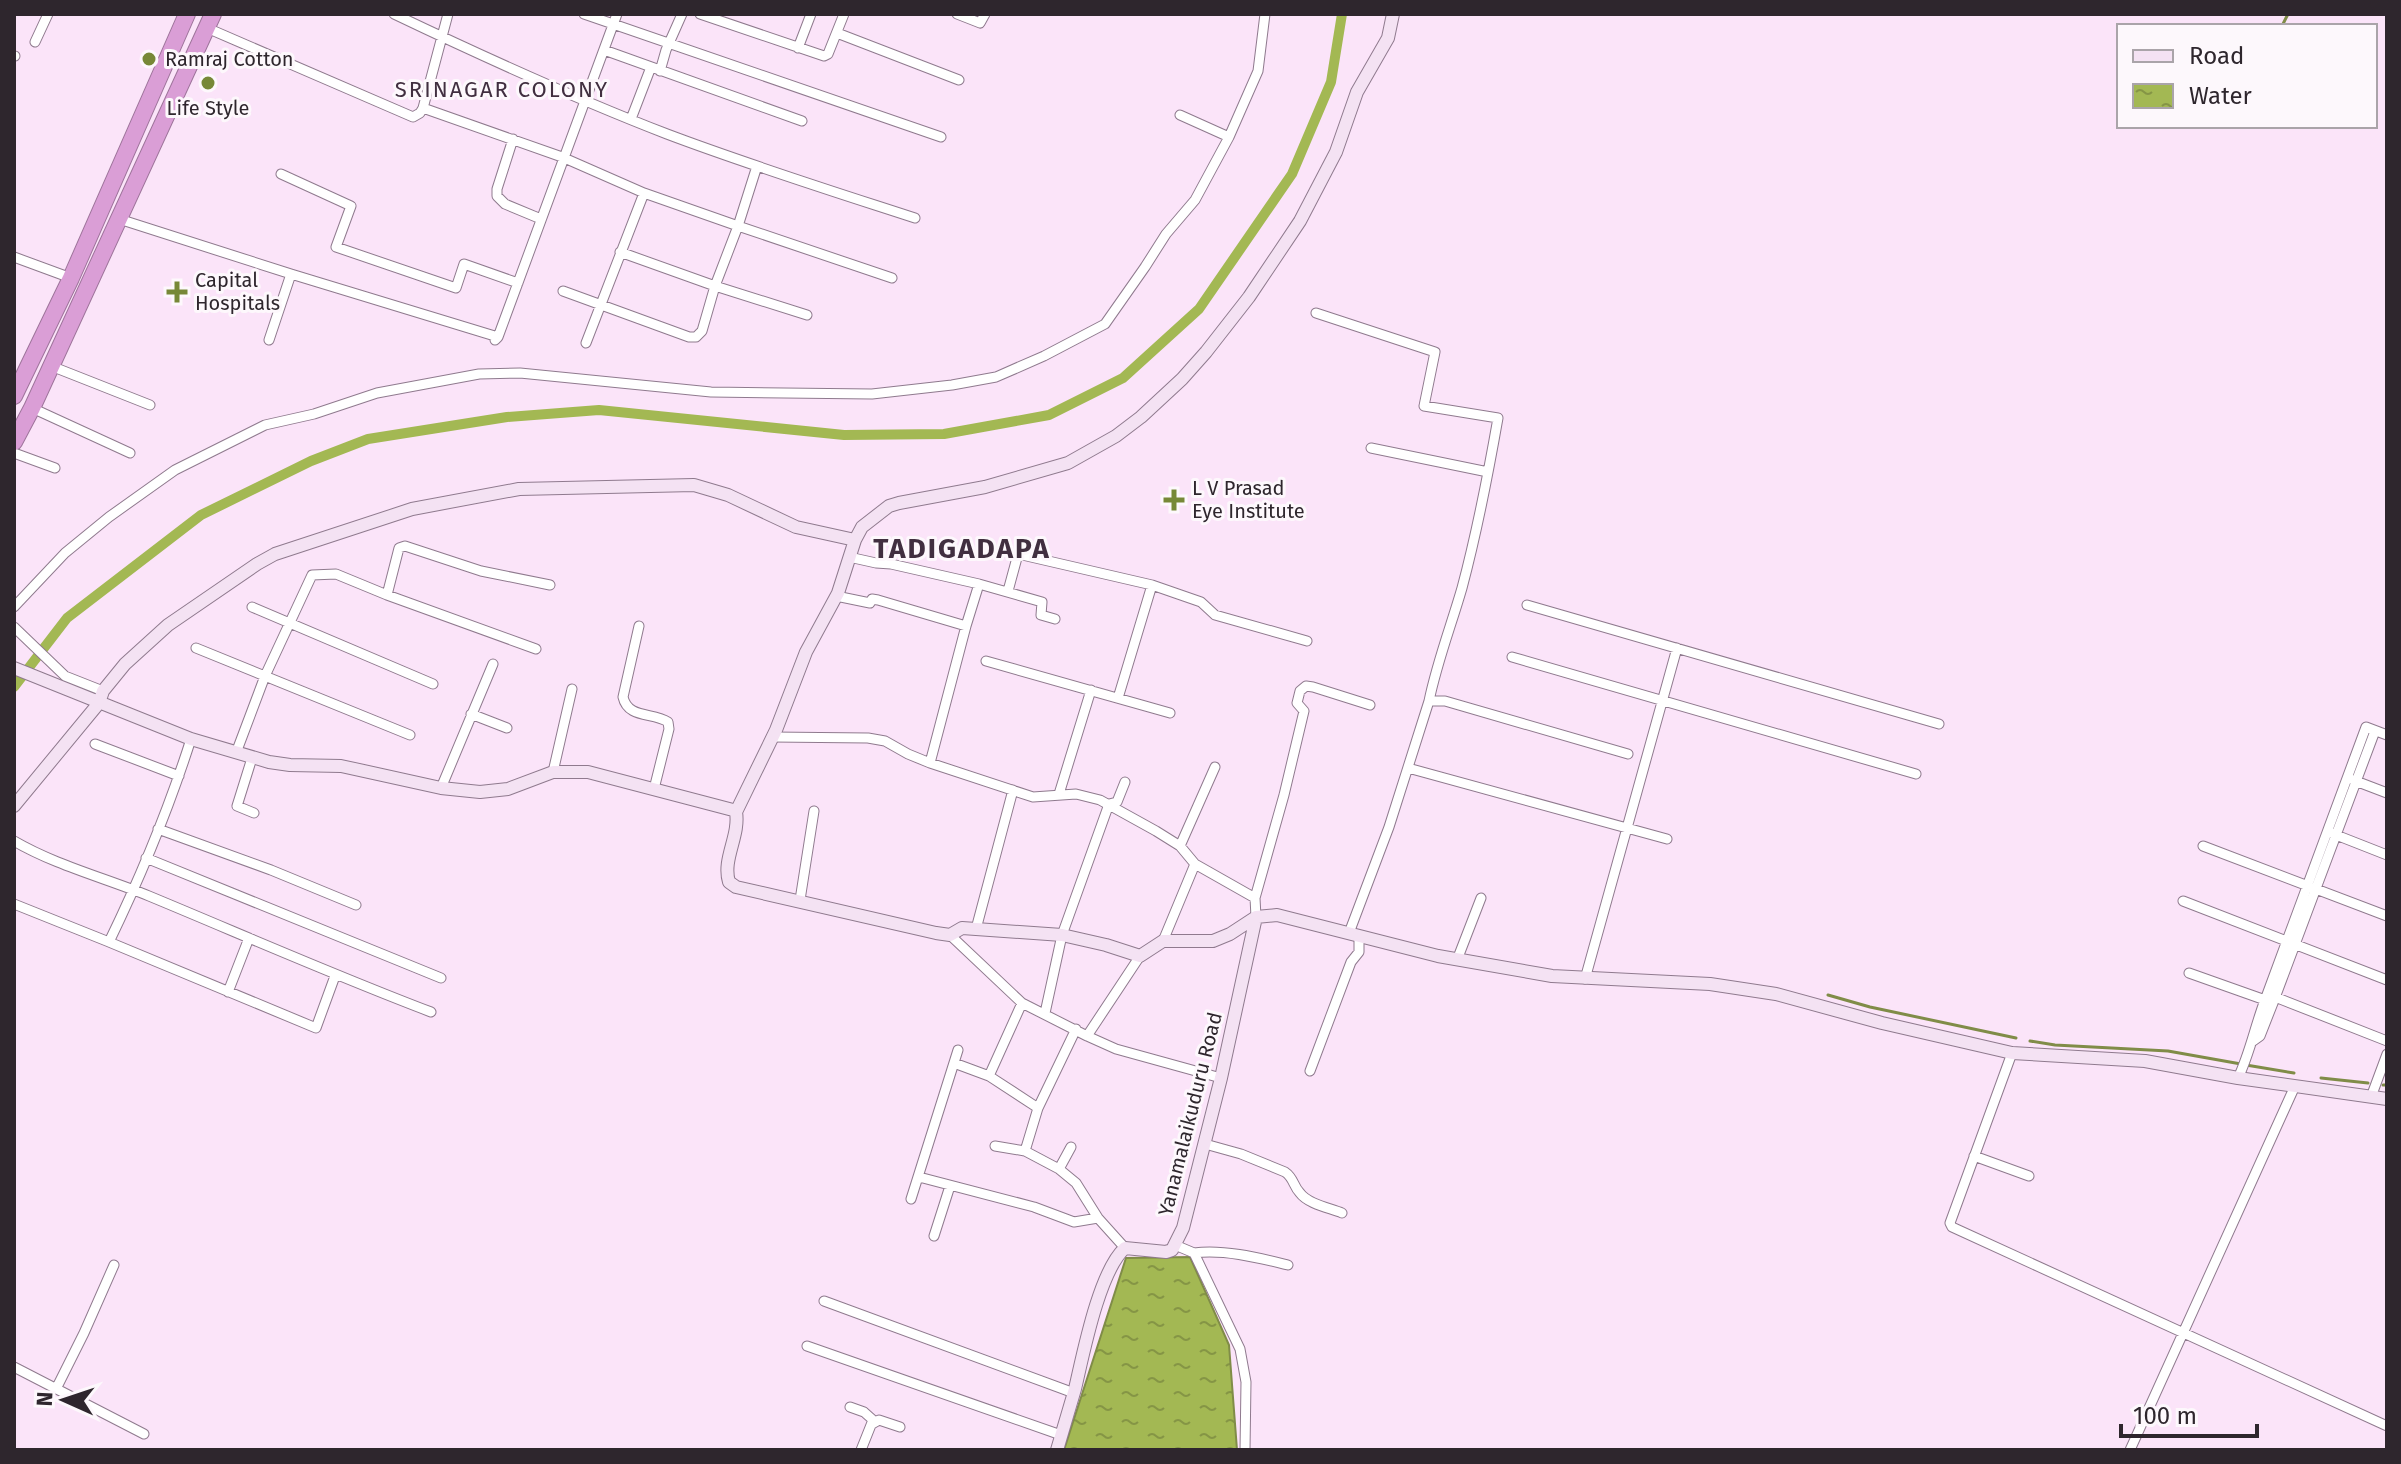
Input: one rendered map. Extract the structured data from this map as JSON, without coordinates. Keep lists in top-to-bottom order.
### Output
{
  "streets": {
    "street": ["Yanamalaikuduru Road"]
  },
  "districts": ["SRINAGAR COLONY", "TADIGADAPA"],
  "places": {
    "other": ["Ramraj Cotton", "Life Style"],
    "health": ["Capital Hospitals", "L V Prasad Eye Institute"]
  },
  "legend": ["Road", "Water"],
  "scale_bar": "100 m",
  "north": "left"
}
